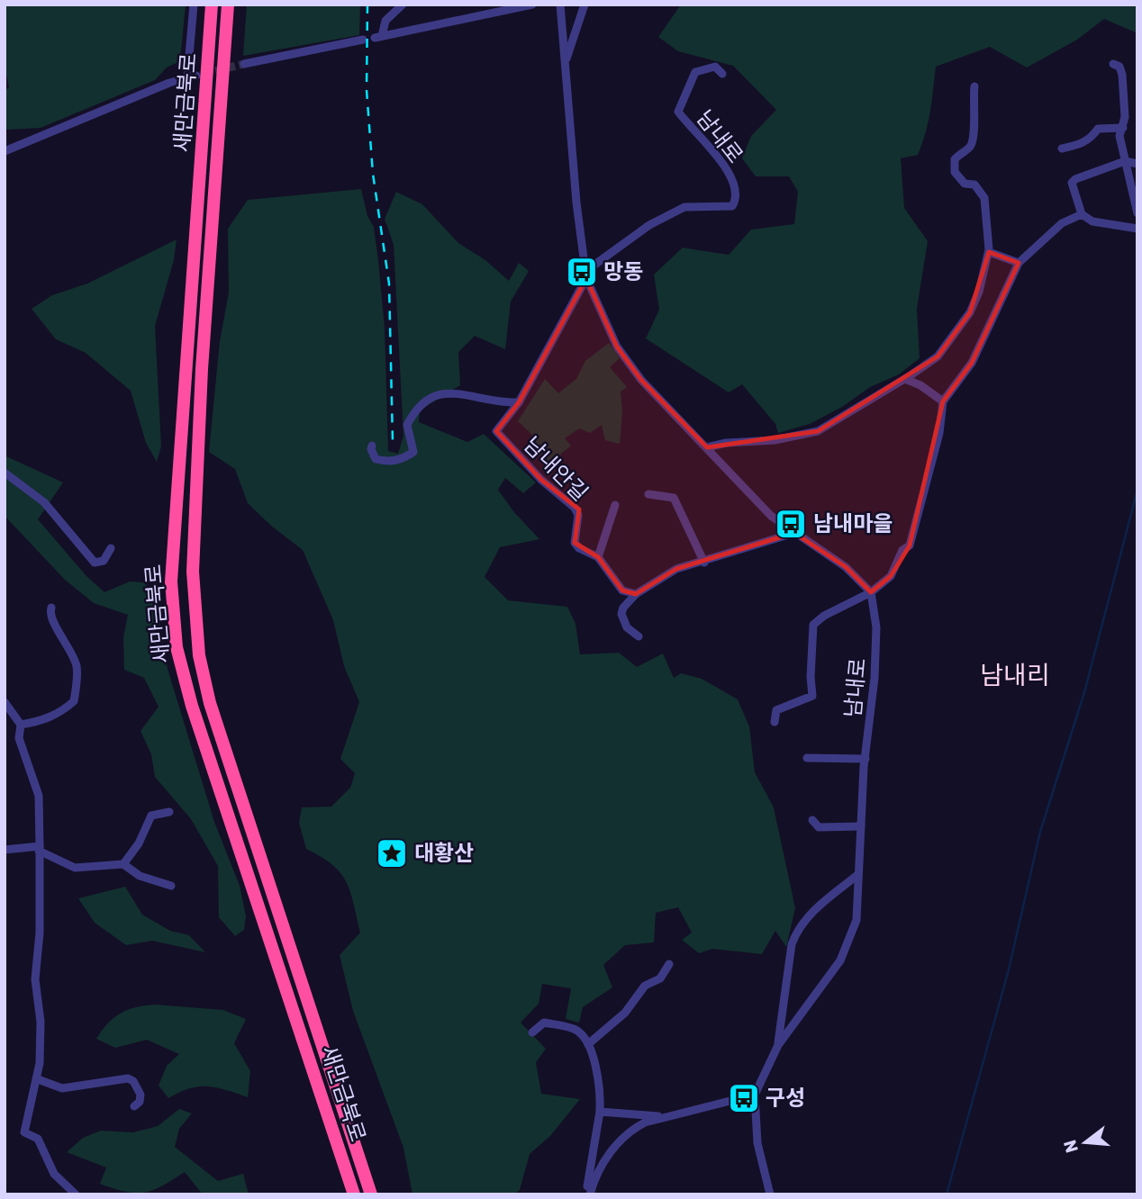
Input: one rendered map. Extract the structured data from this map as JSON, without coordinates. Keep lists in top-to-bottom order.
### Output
{
  "streets": {
    "highway": ["새만금북로"],
    "street": ["남내로", "남내안길"]
  },
  "crossings": [
    ["남내로", "남내안길"]
  ],
  "districts": ["남내리"],
  "places": {
    "bus stop": ["망동", "남내마을", "구성"],
    "place": ["대황산"]
  },
  "north": "left"
}
